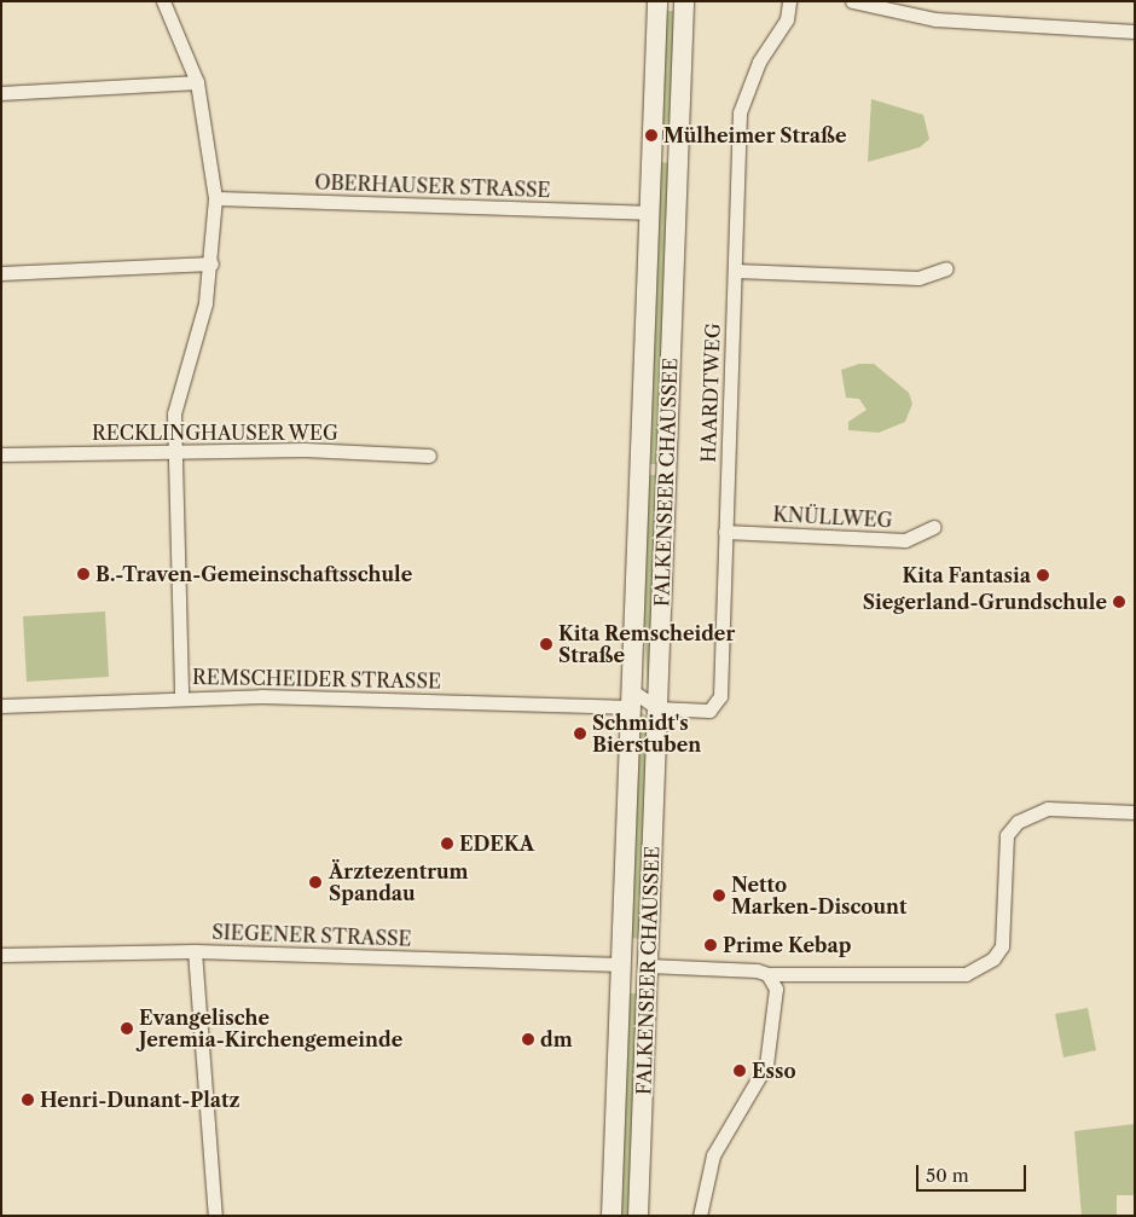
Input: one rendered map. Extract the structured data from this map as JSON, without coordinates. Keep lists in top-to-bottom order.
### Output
{
  "streets": {
    "main road": ["FALKENSEER CHAUSSEE"],
    "street": [
      "OBERHAUSER STRASSE",
      "HAARDTWEG",
      "RECKLINGHAUSER WEG",
      "KNÜLLWEG",
      "REMSCHEIDER STRASSE",
      "SIEGENER STRASSE"
    ]
  },
  "crossings": [
    ["OBERHAUSER STRASSE", "FALKENSEER CHAUSSEE"],
    ["HAARDTWEG", "FALKENSEER CHAUSSEE"],
    ["HAARDTWEG", "KNÜLLWEG"],
    ["FALKENSEER CHAUSSEE", "REMSCHEIDER STRASSE"],
    ["FALKENSEER CHAUSSEE", "SIEGENER STRASSE"]
  ],
  "places": [
    "Mülheimer Straße",
    "B.-Traven-Gemeinschaftsschule",
    "Kita Fantasia",
    "Siegerland-Grundschule",
    "Kita Remscheider Straße",
    "Schmidt's Bierstuben",
    "EDEKA",
    "Ärztezentrum Spandau",
    "Netto Marken-Discount",
    "Prime Kebap",
    "Evangelische Jeremia-Kirchengemeinde",
    "dm",
    "Esso",
    "Henri-Dunant-Platz"
  ],
  "scale_bar": "50 m"
}
